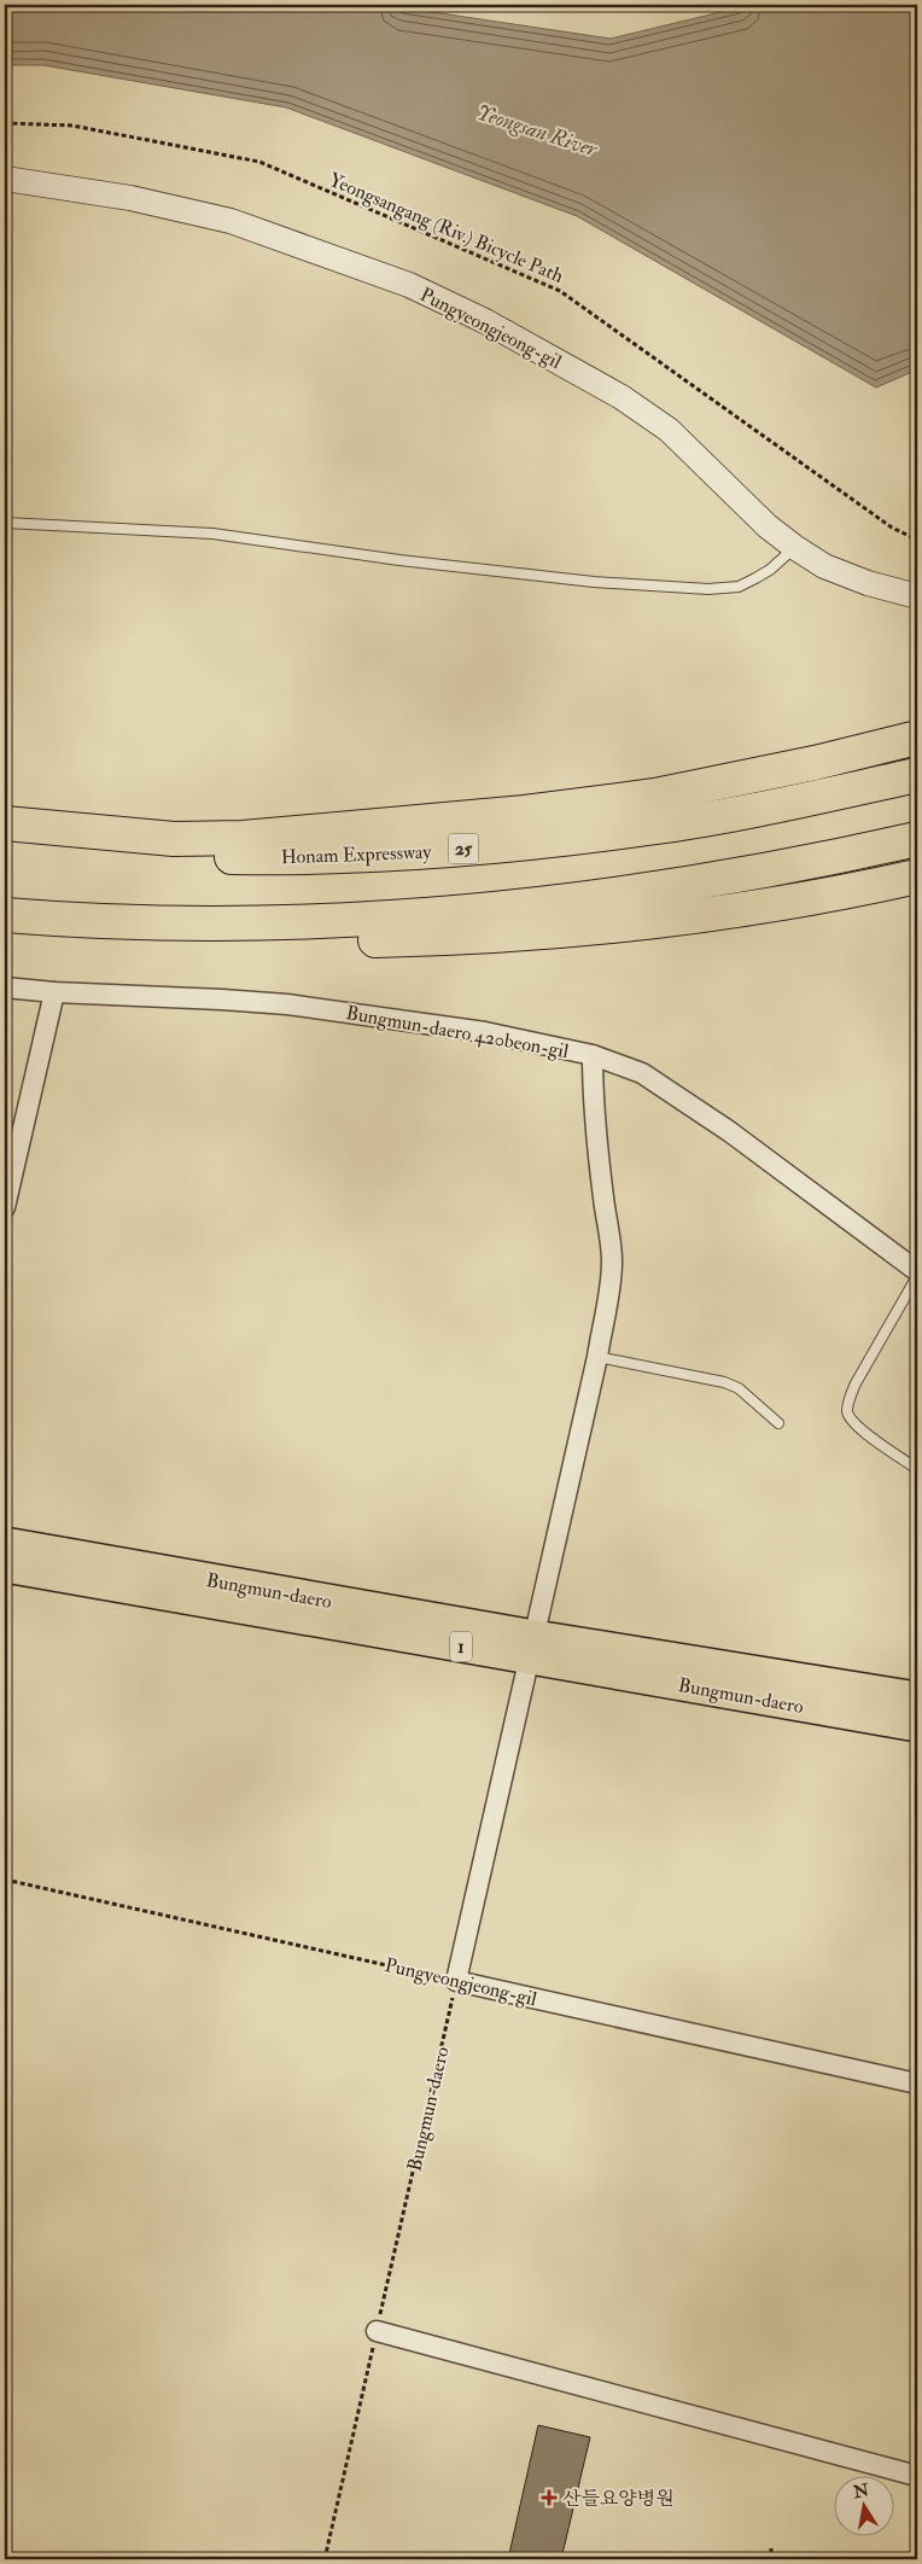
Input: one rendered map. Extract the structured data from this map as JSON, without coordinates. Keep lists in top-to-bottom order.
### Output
{
  "streets": {
    "highway": ["25", "Honam Expressway"],
    "main road": ["Bungmun-daero", "1"],
    "street": ["Pungyeongjeong-gil", "Bungmun-daero 420beon-gil"],
    "path": ["Yeongsangang (Riv.) Bicycle Path"]
  },
  "crossings": [
    ["Pungyeongjeong-gil", "Bungmun-daero"]
  ],
  "water": ["Yeongsan River"],
  "places": {
    "health": ["산들요양병원"]
  },
  "north": "top"
}
